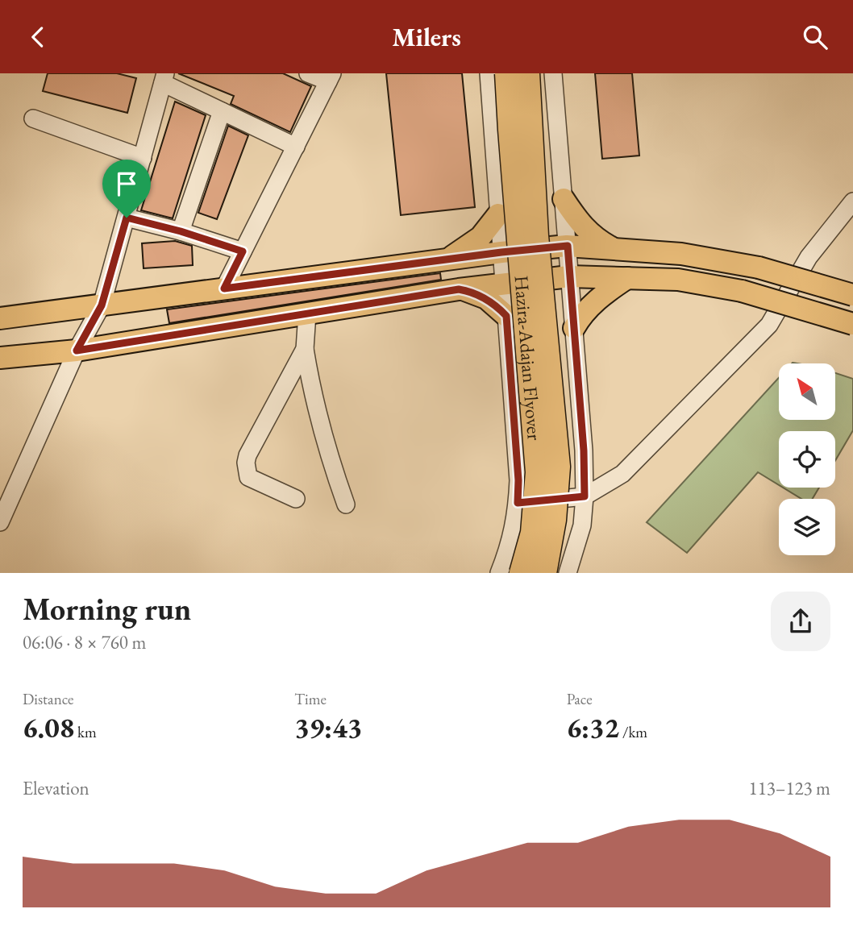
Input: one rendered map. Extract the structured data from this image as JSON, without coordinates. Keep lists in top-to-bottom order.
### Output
{
  "streets": {
    "highway": ["Hazira-Adajan Flyover"]
  },
  "north": "top left",
  "page": {
    "header": "Milers",
    "heading": ["Morning run", "06:06 · 8 × 760 m"],
    "stats": [
      ["Distance", "6.08 km"],
      ["Time", "39:43"],
      ["Pace", "6:32 /km"]
    ],
    "chart": ["Elevation", "113–123 m"]
  }
}
